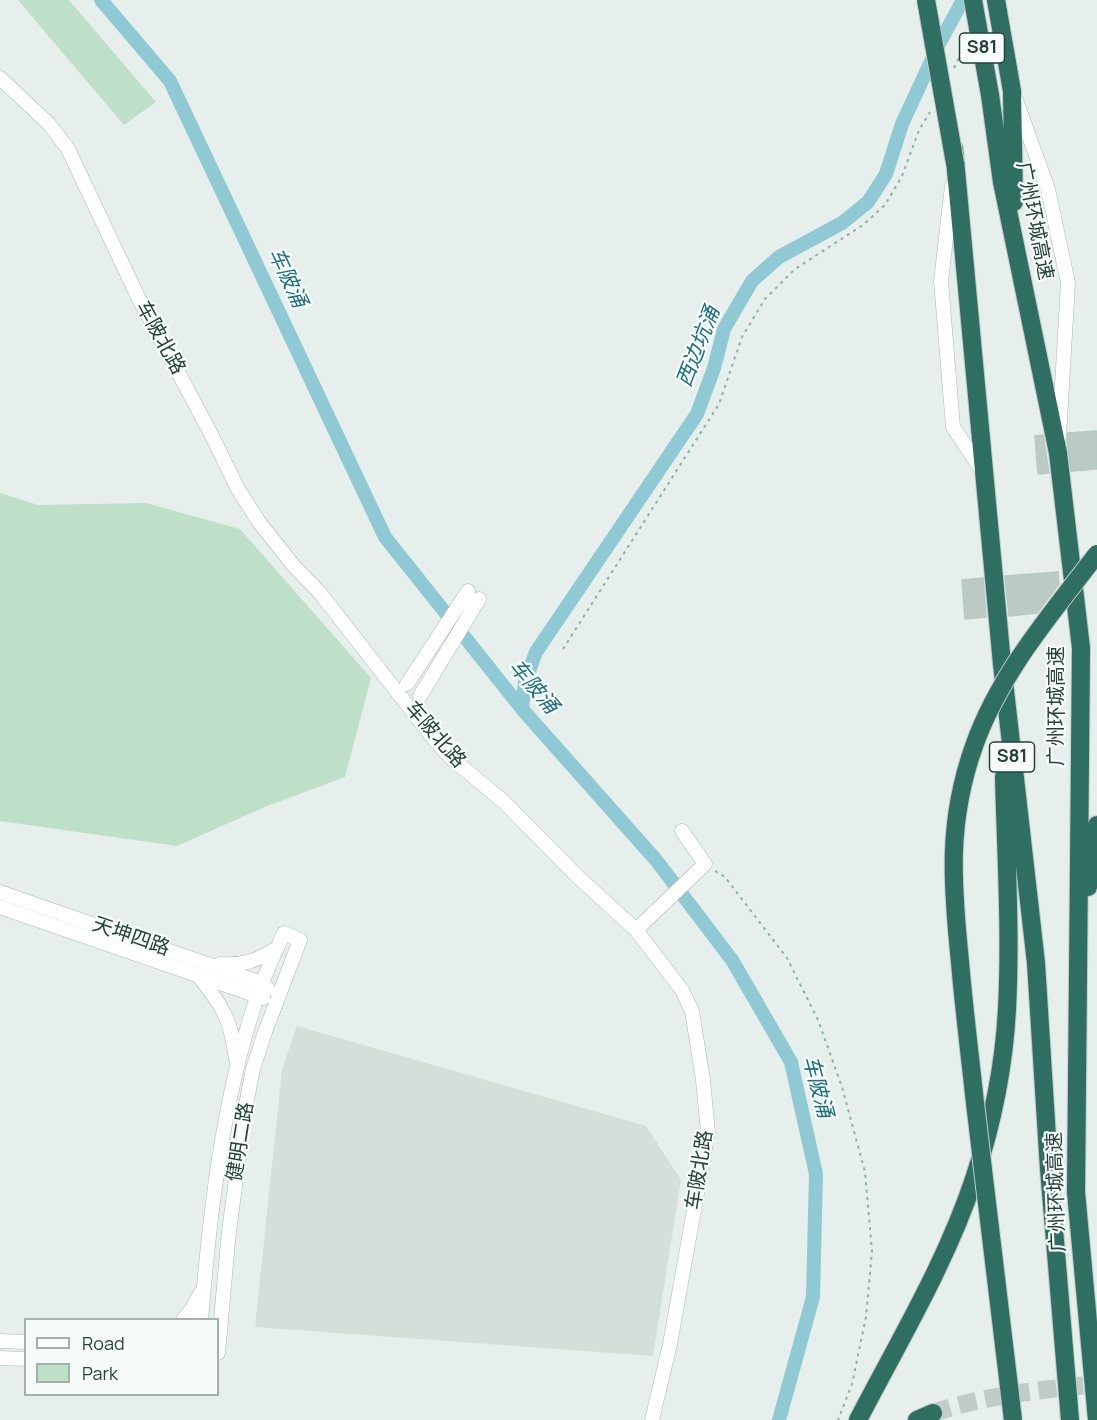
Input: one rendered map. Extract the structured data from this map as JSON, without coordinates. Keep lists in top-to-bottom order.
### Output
{
  "streets": {
    "highway": ["S81", "广州环城高速"],
    "street": ["车陂北路", "天坤四路", "健明二路"]
  },
  "crossings": [
    ["天坤四路", "健明二路"]
  ],
  "water": ["车陂涌", "西边坑涌"],
  "legend": ["Road", "Park"]
}
